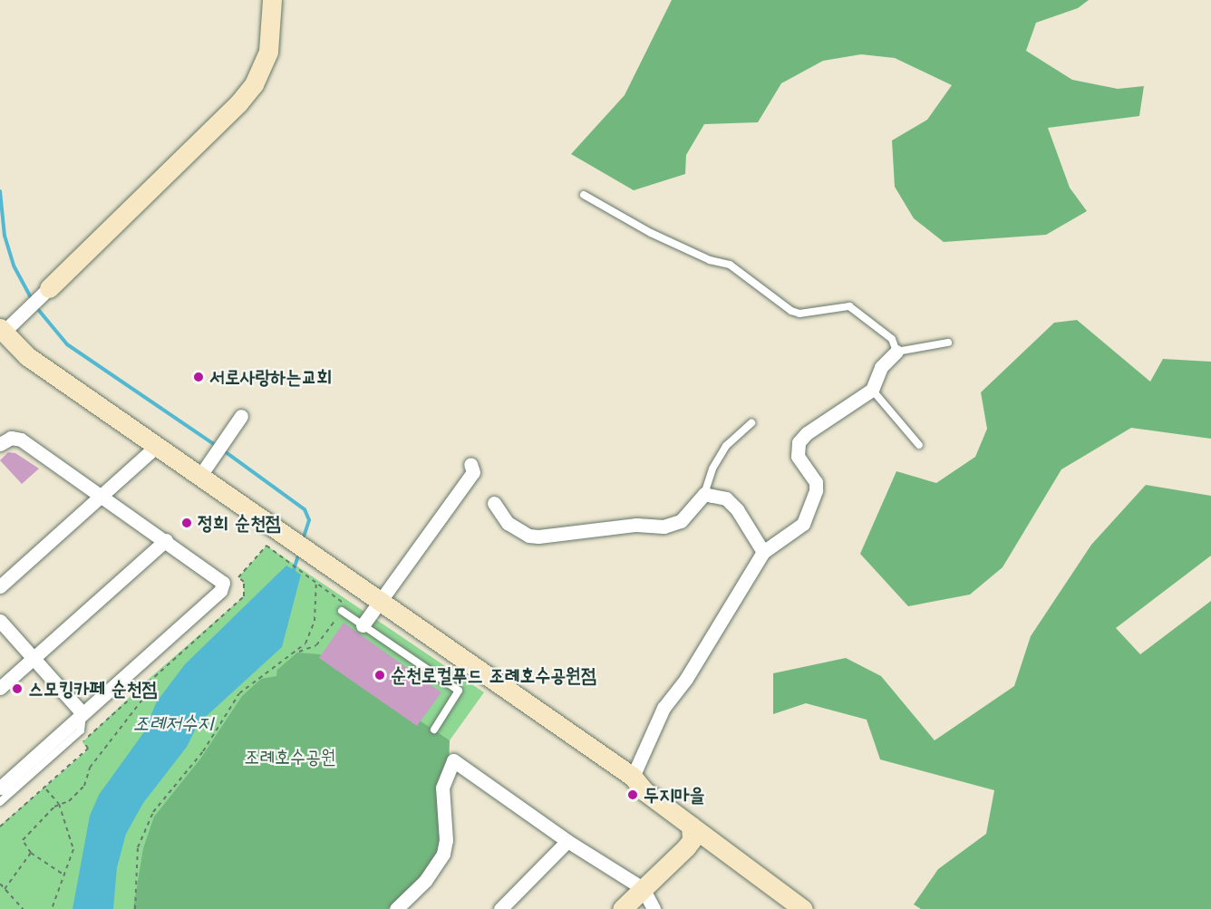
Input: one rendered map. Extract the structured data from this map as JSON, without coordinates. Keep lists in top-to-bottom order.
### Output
{
  "water": ["조례저수지"],
  "parks": ["조례호수공원"],
  "places": [
    "서로사랑하는교회",
    "정희 순천점",
    "순천로컬푸드 조례호수공원점",
    "스모킹카페 순천점",
    "두지마을"
  ]
}
